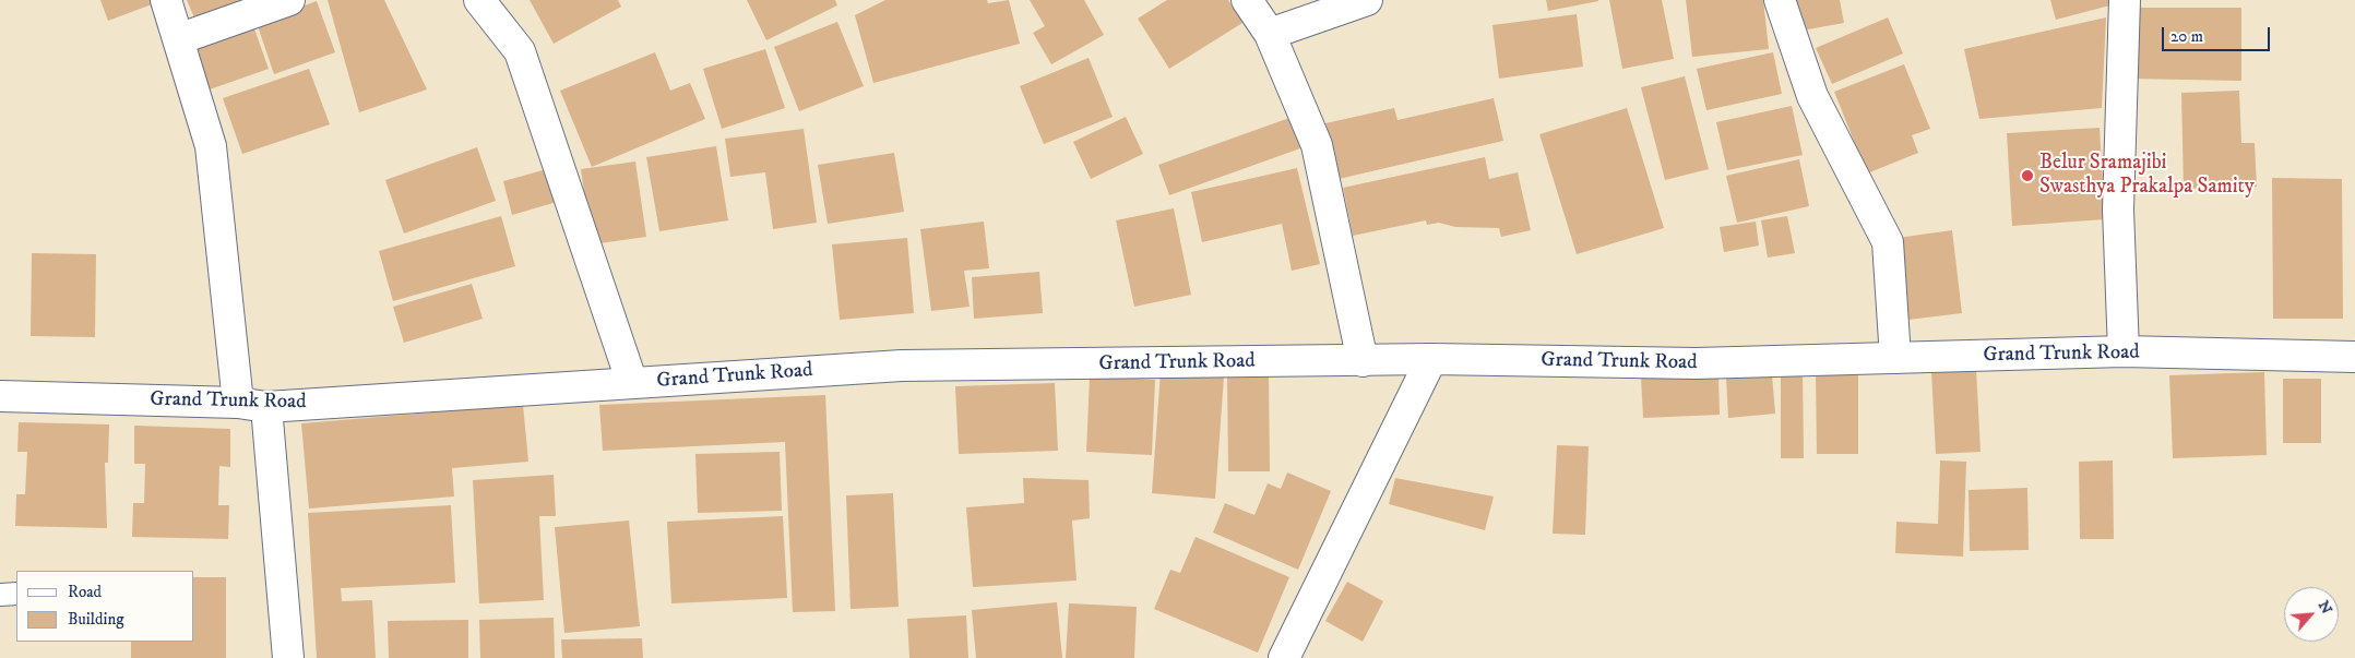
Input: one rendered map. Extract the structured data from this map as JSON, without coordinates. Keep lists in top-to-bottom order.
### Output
{
  "streets": {
    "street": ["Grand Trunk Road"]
  },
  "places": ["Belur Sramajibi Swasthya Prakalpa Samity"],
  "legend": ["Road", "Building"],
  "scale_bar": "20 m",
  "north": "top right"
}
